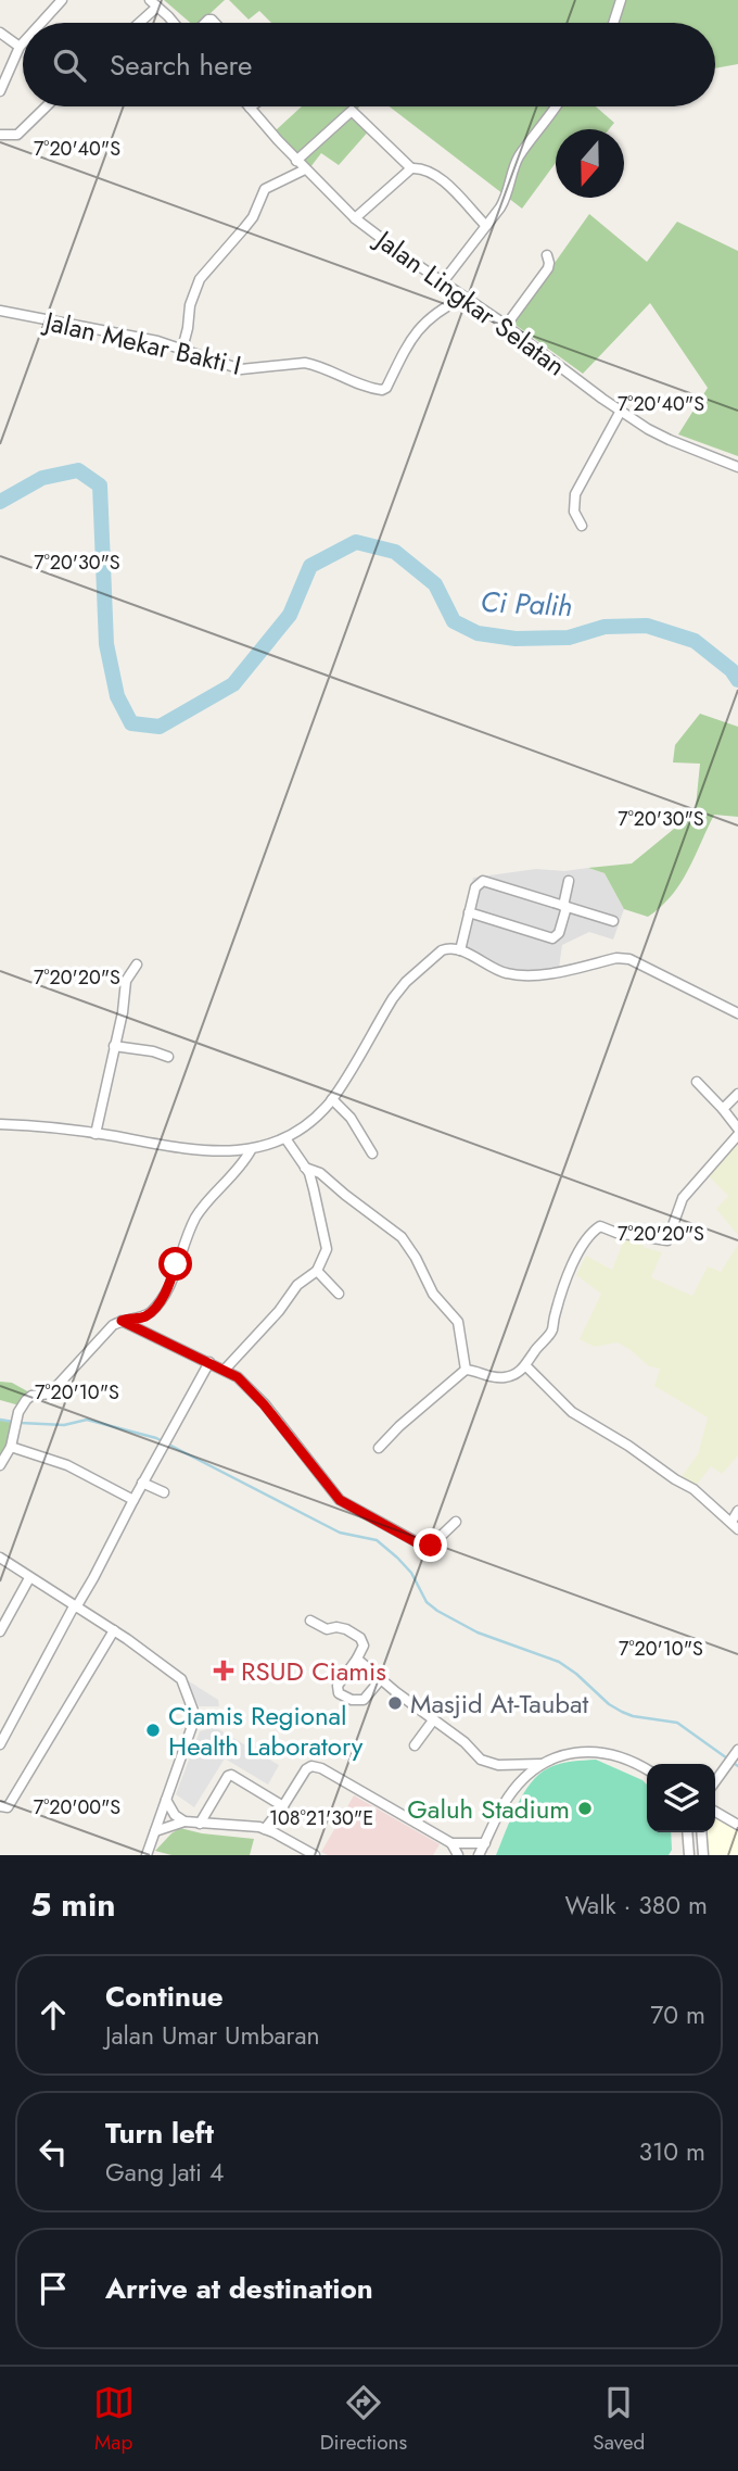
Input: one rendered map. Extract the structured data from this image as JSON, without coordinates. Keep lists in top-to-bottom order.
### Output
{
  "streets": {
    "street": ["Jalan Lingkar Selatan", "Jalan Mekar Bakti I"]
  },
  "crossings": [
    ["Jalan Lingkar Selatan", "Jalan Mekar Bakti I"]
  ],
  "water": ["Ci Palih"],
  "places": {
    "health": ["RSUD Ciamis"],
    "other": ["Masjid At-Taubat", "Ciamis Regional Health Laboratory", "Galuh Stadium"]
  },
  "north": "bottom",
  "page": {
    "search": "Search here",
    "heading": ["5 min", "Walk · 380 m"],
    "list": [
      ["Continue", "Jalan Umar Umbaran", "70 m"],
      ["Turn left", "Gang Jati 4", "310 m"],
      "Arrive at destination"
    ],
    "nav": ["Map", "Directions", "Saved"]
  },
  "coordinates": [
    "7°20'40\"S",
    "7°20'30\"S",
    "7°20'20\"S",
    "7°20'10\"S",
    "7°20'00\"S",
    "108°21'30\"E"
  ]
}
